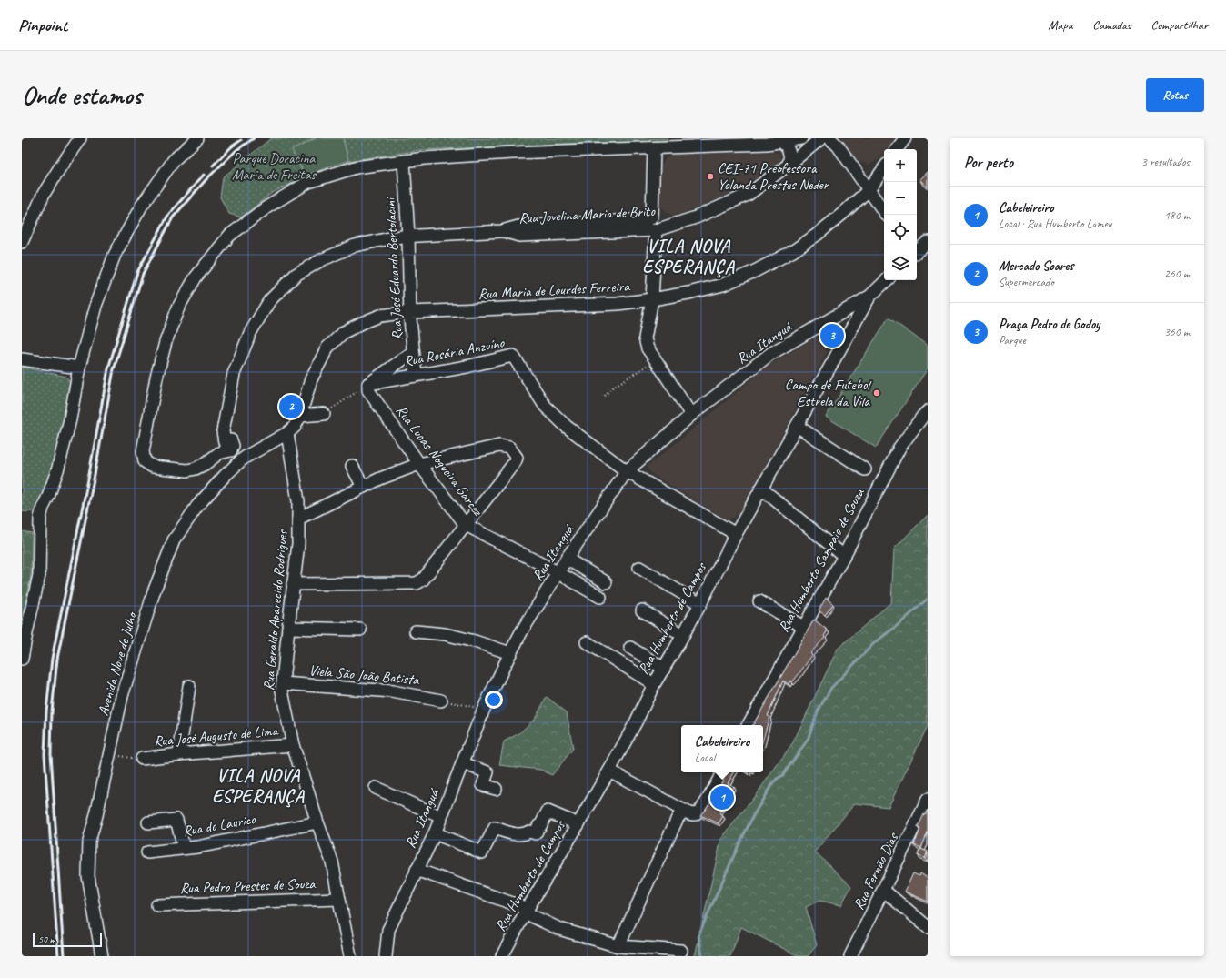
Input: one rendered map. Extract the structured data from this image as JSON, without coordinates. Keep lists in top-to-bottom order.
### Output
{
  "streets": {
    "street": [
      "Rua Jovelina Maria de Brito",
      "Rua José Eduardo Bertolacini",
      "Rua Maria de Lourdes Ferreira",
      "Rua Itanguá",
      "Rua Rosária Anzuíno",
      "Rua Lucas Nogueira Garcez",
      "Rua Humberto Sampaio de Souza",
      "Rua Geraldo Aparecido Rodrigues",
      "Rua Humberto de Campos",
      "Avenida Nove de Julho",
      "Viela São João Batista",
      "Rua José Augusto de Lima",
      "Rua do Laurico",
      "Rua Fernão Dias",
      "Rua Pedro Prestes de Souza"
    ]
  },
  "crossings": [
    ["Rua Jovelina Maria de Brito", "Rua José Eduardo Bertolacini"],
    ["Rua José Eduardo Bertolacini", "Rua Maria de Lourdes Ferreira"],
    ["Rua José Eduardo Bertolacini", "Rua Rosária Anzuíno"],
    ["Rua Maria de Lourdes Ferreira", "Rua Geraldo Aparecido Rodrigues"],
    ["Rua Maria de Lourdes Ferreira", "Avenida Nove de Julho"],
    ["Rua Itanguá", "Rua Rosária Anzuíno"],
    ["Rua Itanguá", "Rua Lucas Nogueira Garcez"],
    ["Rua Itanguá", "Rua Humberto de Campos"],
    ["Rua Rosária Anzuíno", "Rua Lucas Nogueira Garcez"],
    ["Rua Geraldo Aparecido Rodrigues", "Avenida Nove de Julho"],
    ["Rua Geraldo Aparecido Rodrigues", "Viela São João Batista"],
    ["Rua Geraldo Aparecido Rodrigues", "Rua José Augusto de Lima"],
    ["Rua Geraldo Aparecido Rodrigues", "Rua do Laurico"],
    ["Rua Geraldo Aparecido Rodrigues", "Rua Pedro Prestes de Souza"]
  ],
  "districts": ["VILA NOVA ESPERANÇA", "VILA NOVA ESPERANÇA"],
  "parks": ["Parque Doracina Maria de Freitas"],
  "places": ["CEI-71 Preofessora Yolanda Prestes Neder", "Campo de Futebol Estrela da Vila"],
  "scale_bar": "50 m",
  "page": {
    "header": "Pinpoint",
    "nav": ["Mapa", "Camadas", "Compartilhar"],
    "buttons": "Rotas",
    "title": "Onde estamos",
    "heading": ["Por perto", "3 resultados"],
    "map_buttons": ["+", "−"],
    "list": [
      {
        "mark": "1",
        "name": "Cabeleireiro",
        "note": "Local · Rua Humberto Lameu",
        "value": "180 m"
      },
      {
        "mark": "2",
        "name": "Mercado Soares",
        "note": "Supermercado",
        "value": "260 m"
      },
      {
        "mark": "3",
        "name": "Praça Pedro de Godoy",
        "note": "Parque",
        "value": "360 m"
      }
    ],
    "pins": ["3", "2", "1"],
    "popup": ["Cabeleireiro", "Local"],
    "scale": "50 m"
  }
}
